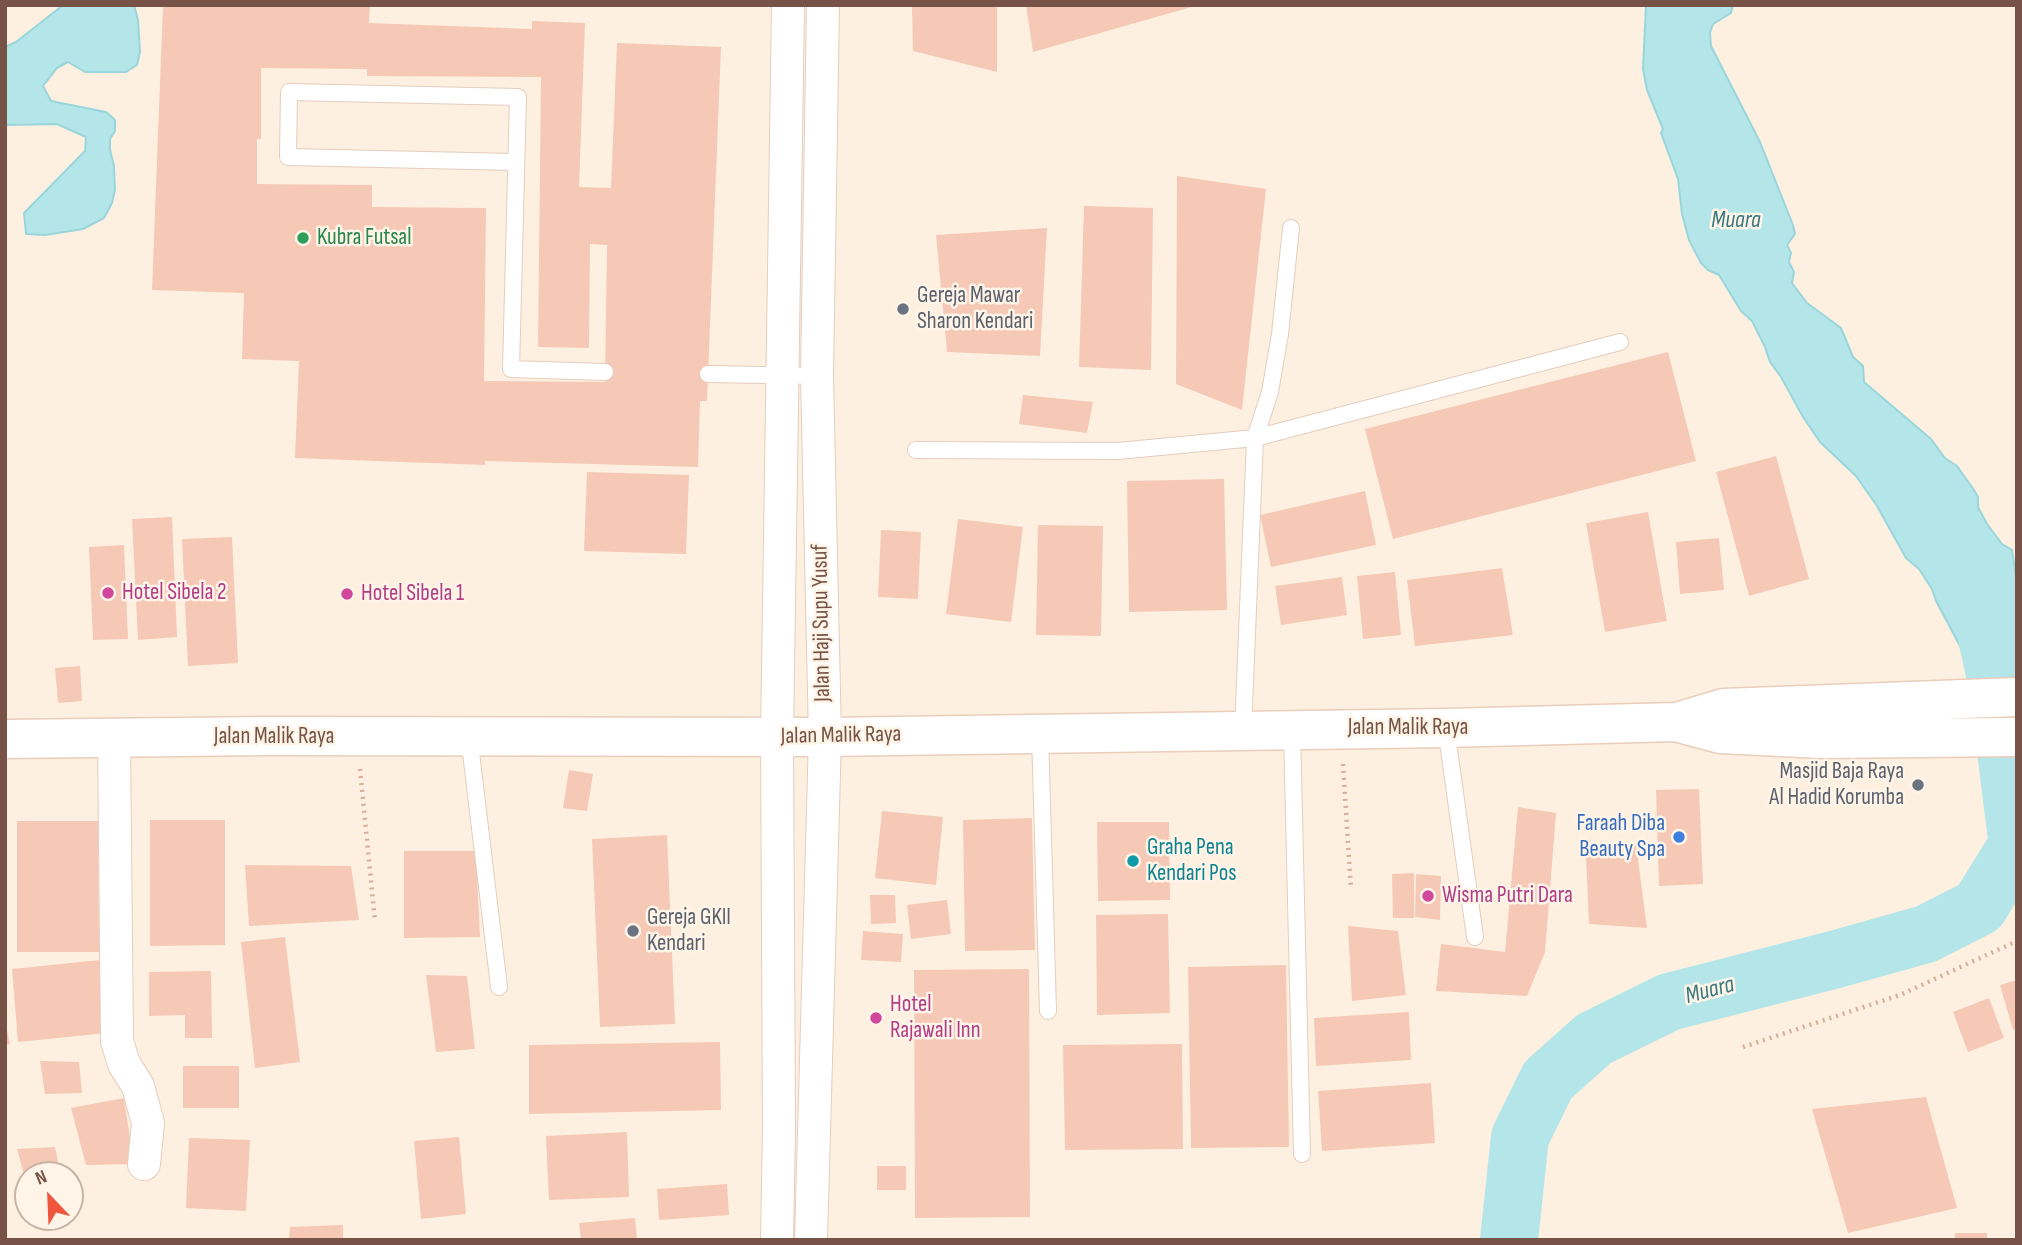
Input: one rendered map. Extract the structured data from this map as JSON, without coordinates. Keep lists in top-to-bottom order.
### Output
{
  "streets": {
    "street": ["Jalan Haji Supu Yusuf", "Jalan Malik Raya"]
  },
  "crossings": [
    ["Jalan Haji Supu Yusuf", "Jalan Malik Raya"]
  ],
  "water": ["Muara"],
  "places": [
    "Kubra Futsal",
    "Gereja Mawar Sharon Kendari",
    "Hotel Sibela 2",
    "Hotel Sibela 1",
    "Masjid Baja Raya Al Hadid Korumba",
    "Faraah Diba Beauty Spa",
    "Graha Pena Kendari Pos",
    "Wisma Putri Dara",
    "Gereja GKII Kendari",
    "Hotel Rajawali Inn"
  ],
  "north": "top left"
}
